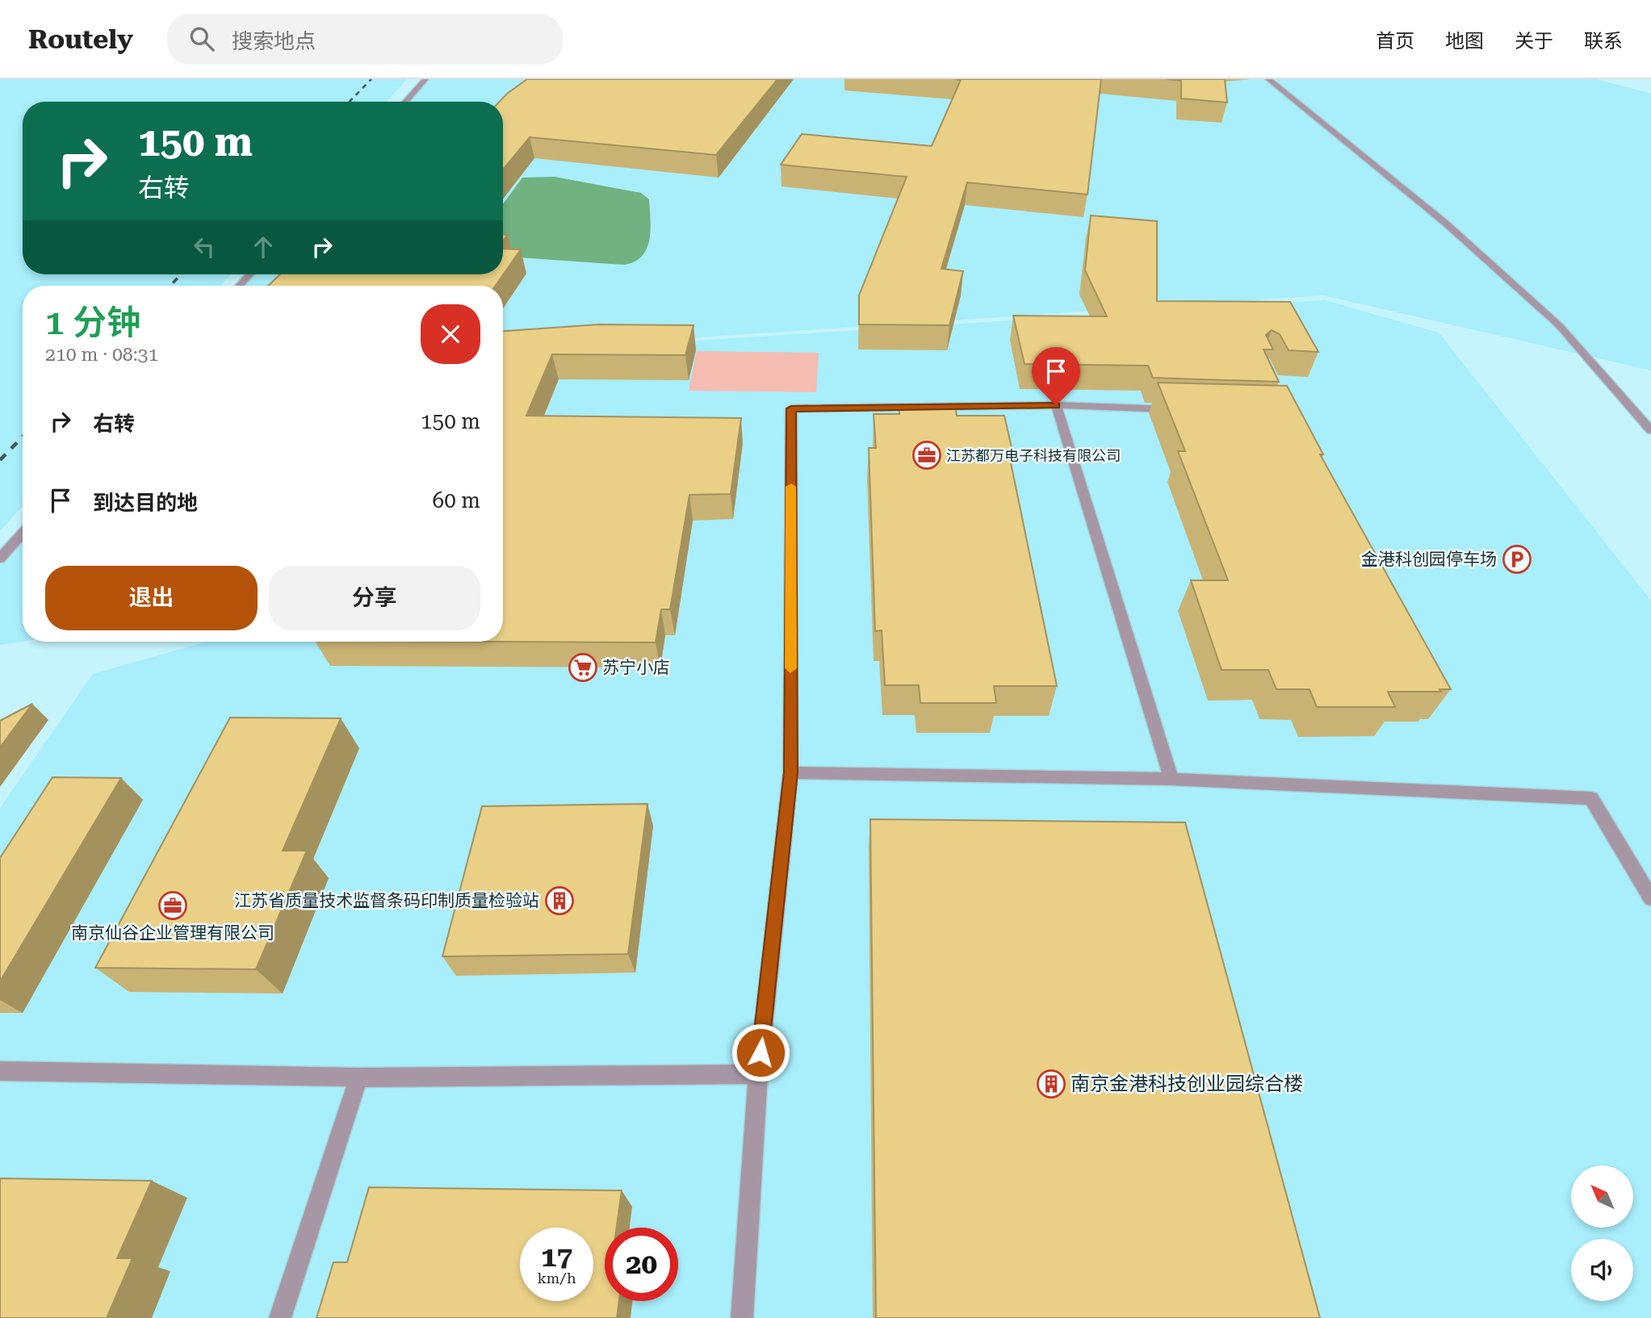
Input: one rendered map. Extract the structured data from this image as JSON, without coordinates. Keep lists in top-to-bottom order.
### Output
{
  "places": {
    "office": ["江苏都万电子科技有限公司", "南京仙谷企业管理有限公司"],
    "parking": ["金港科创园停车场"],
    "supermarket": ["苏宁小店"],
    "building": ["江苏省质量技术监督条码印制质量检验站", "南京金港科技创业园综合楼"]
  },
  "north": "top left",
  "page": {
    "header": "Routely",
    "search": "搜索地点",
    "nav": [
      "首页",
      "地图",
      "关于",
      "联系"
    ],
    "turn": ["150 m", "右转"],
    "heading": ["1 分钟", "210 m · 08:31"],
    "list": [
      {
        "name": "右转",
        "value": "150 m"
      },
      {
        "name": "到达目的地",
        "value": "60 m"
      }
    ],
    "buttons": ["退出", "分享"],
    "speed": "17 km/h",
    "limit": "20"
  }
}
